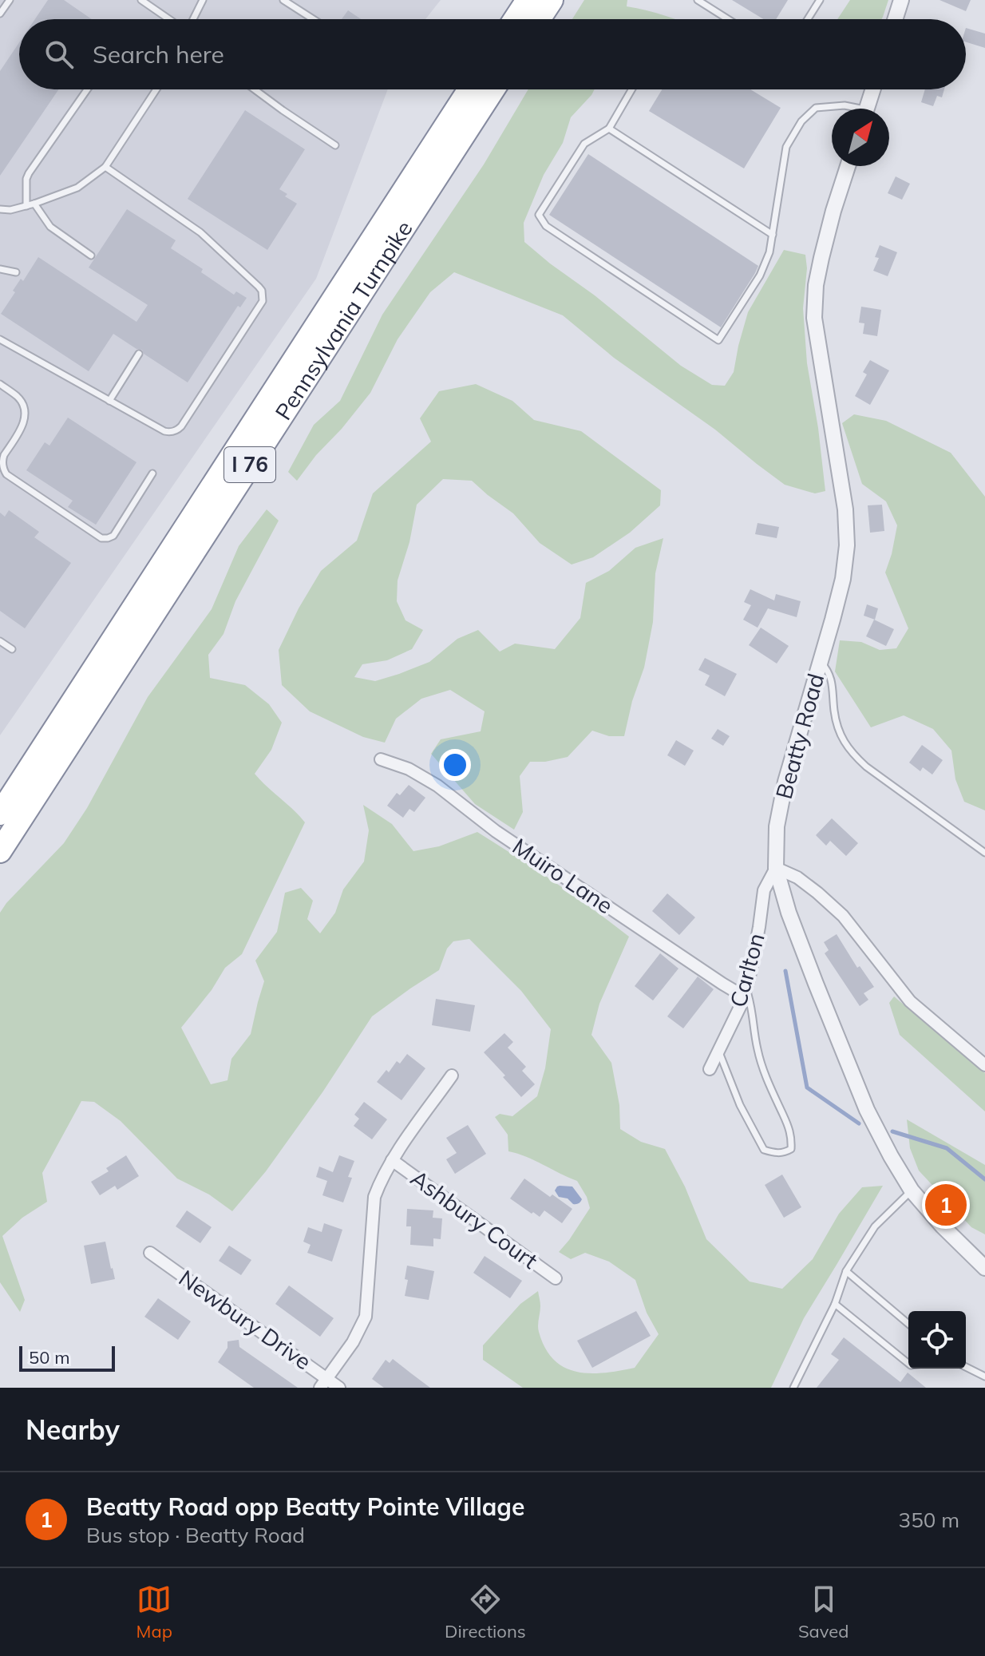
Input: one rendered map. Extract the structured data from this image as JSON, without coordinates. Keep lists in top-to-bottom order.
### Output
{
  "streets": {
    "highway": ["Pennsylvania Turnpike", "I 76"],
    "street": [
      "Beatty Road",
      "Muiro Lane",
      "Carlton",
      "Ashbury Court",
      "Newbury Drive"
    ]
  },
  "crossings": [
    ["Beatty Road", "Carlton"],
    ["Muiro Lane", "Carlton"]
  ],
  "scale_bar": "50 m",
  "north": "top right",
  "page": {
    "search": "Search here",
    "pins": "1",
    "scale": "50 m",
    "heading": "Nearby",
    "list": [
      {
        "mark": "1",
        "name": "Beatty Road opp Beatty Pointe Village",
        "note": "Bus stop · Beatty Road",
        "value": "350 m"
      }
    ],
    "nav": ["Map", "Directions", "Saved"]
  }
}
